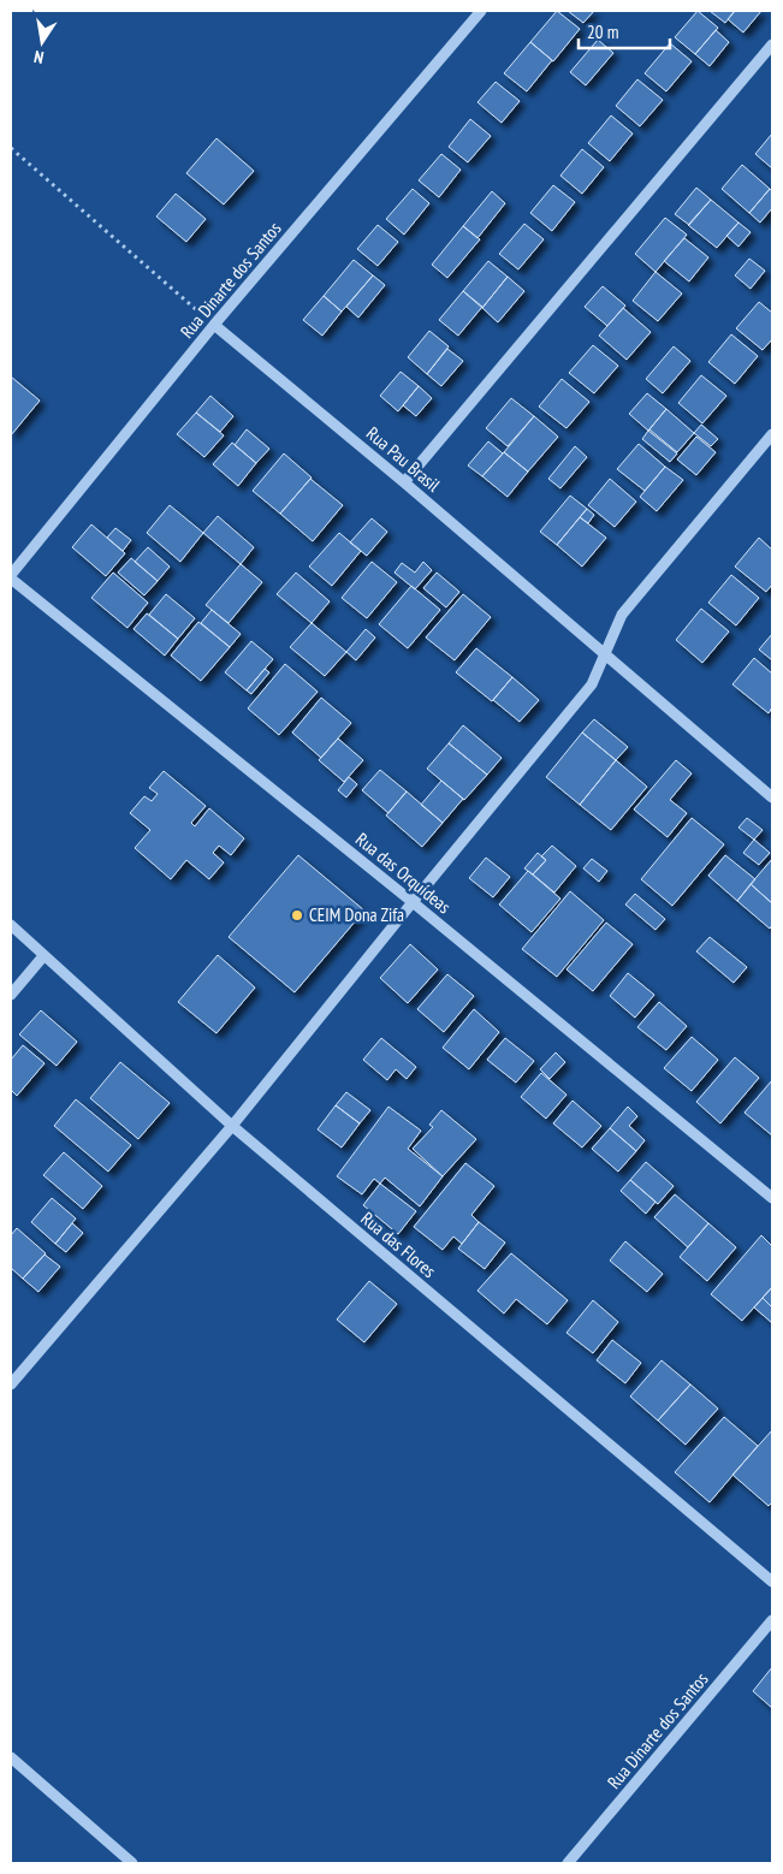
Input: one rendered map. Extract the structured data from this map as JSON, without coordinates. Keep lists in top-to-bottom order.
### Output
{
  "streets": {
    "street": [
      "Rua Dinarte dos Santos",
      "Rua Pau Brasil",
      "Rua das Orquídeas",
      "Rua das Flores"
    ]
  },
  "crossings": [
    ["Rua Dinarte dos Santos", "Rua Pau Brasil"],
    ["Rua Dinarte dos Santos", "Rua das Orquídeas"]
  ],
  "places": ["CEIM Dona Zifa"],
  "scale_bar": "20 m",
  "north": "bottom"
}
